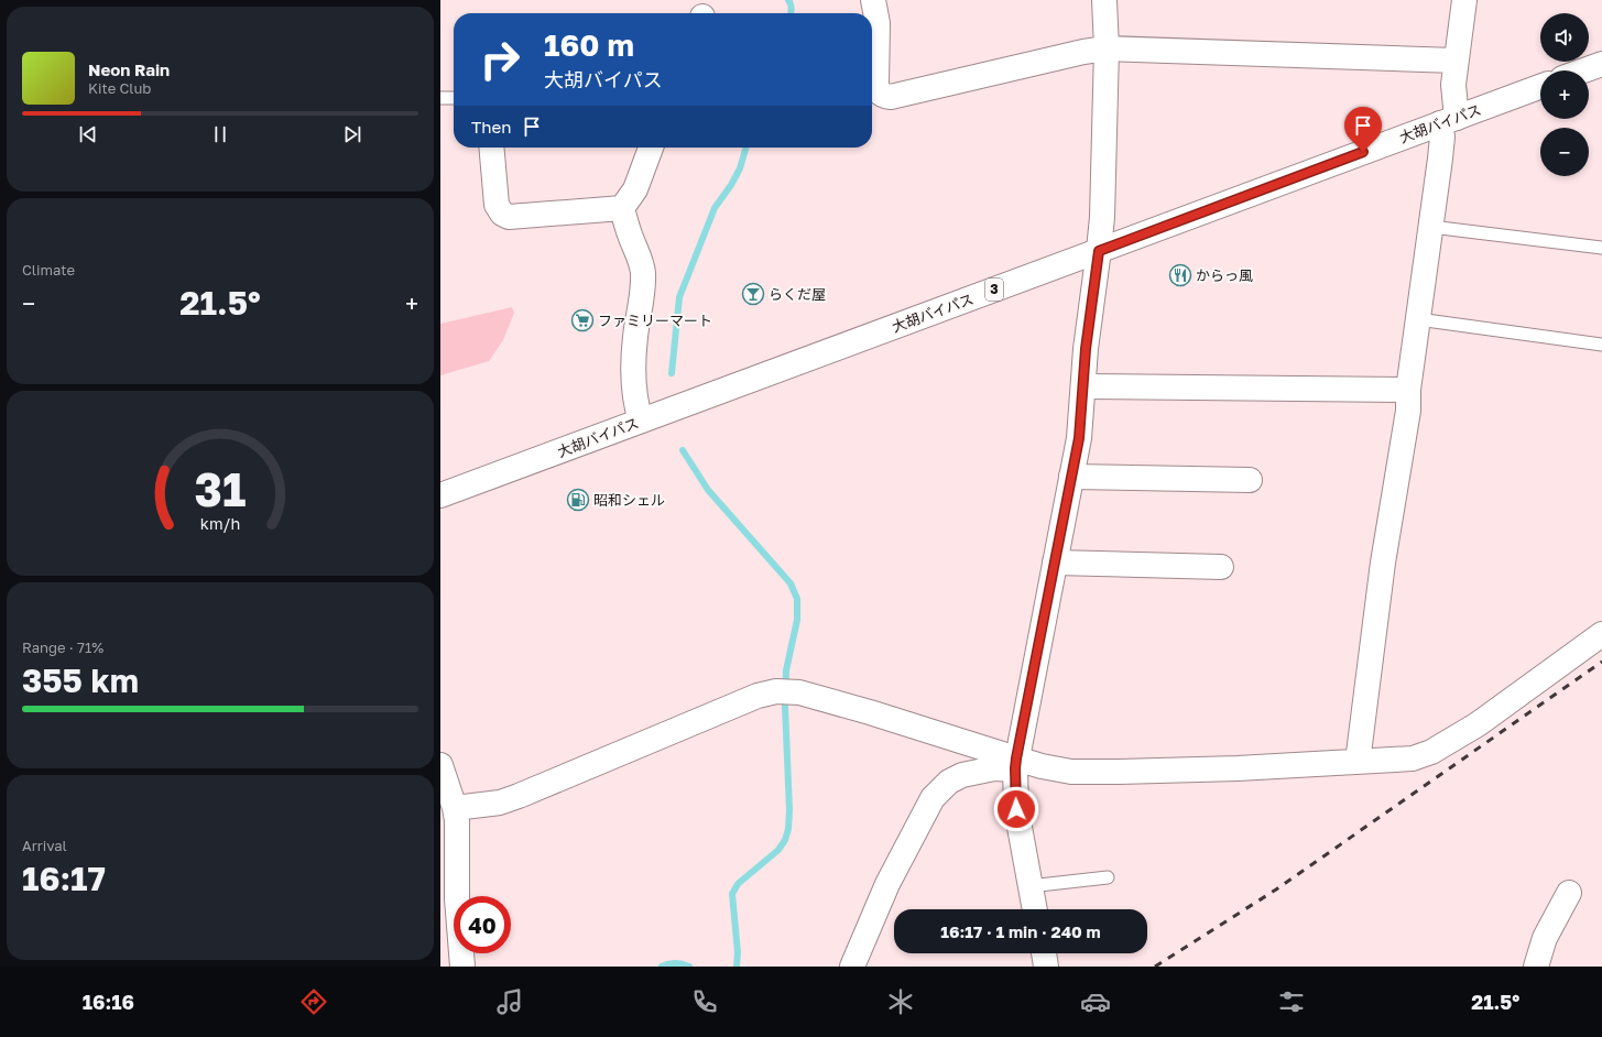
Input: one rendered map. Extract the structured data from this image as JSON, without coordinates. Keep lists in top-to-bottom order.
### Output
{
  "streets": {
    "street": ["大胡バイパス", "3"]
  },
  "places": {
    "restaurant": ["からっ風"],
    "bar": ["らくだ屋"],
    "supermarket": ["ファミリーマート"],
    "fuel station": ["昭和シェル"]
  },
  "page": {
    "map_buttons": ["+", "−"],
    "turn": ["160 m", "大胡バイパス"],
    "song": ["Neon Rain", "Kite Club"],
    "then": "Then",
    "tile": [
      "Climate",
      ["Range · 71%", "355 km"],
      ["Arrival", "16:17"]
    ],
    "heat": ["−", "21.5°", "+"],
    "limit": "40",
    "trip": "16:17 · 1 min · 240 m",
    "tabs": ["16:16", "21.5°"],
    "gauge": ["31", "km/h"]
  }
}
